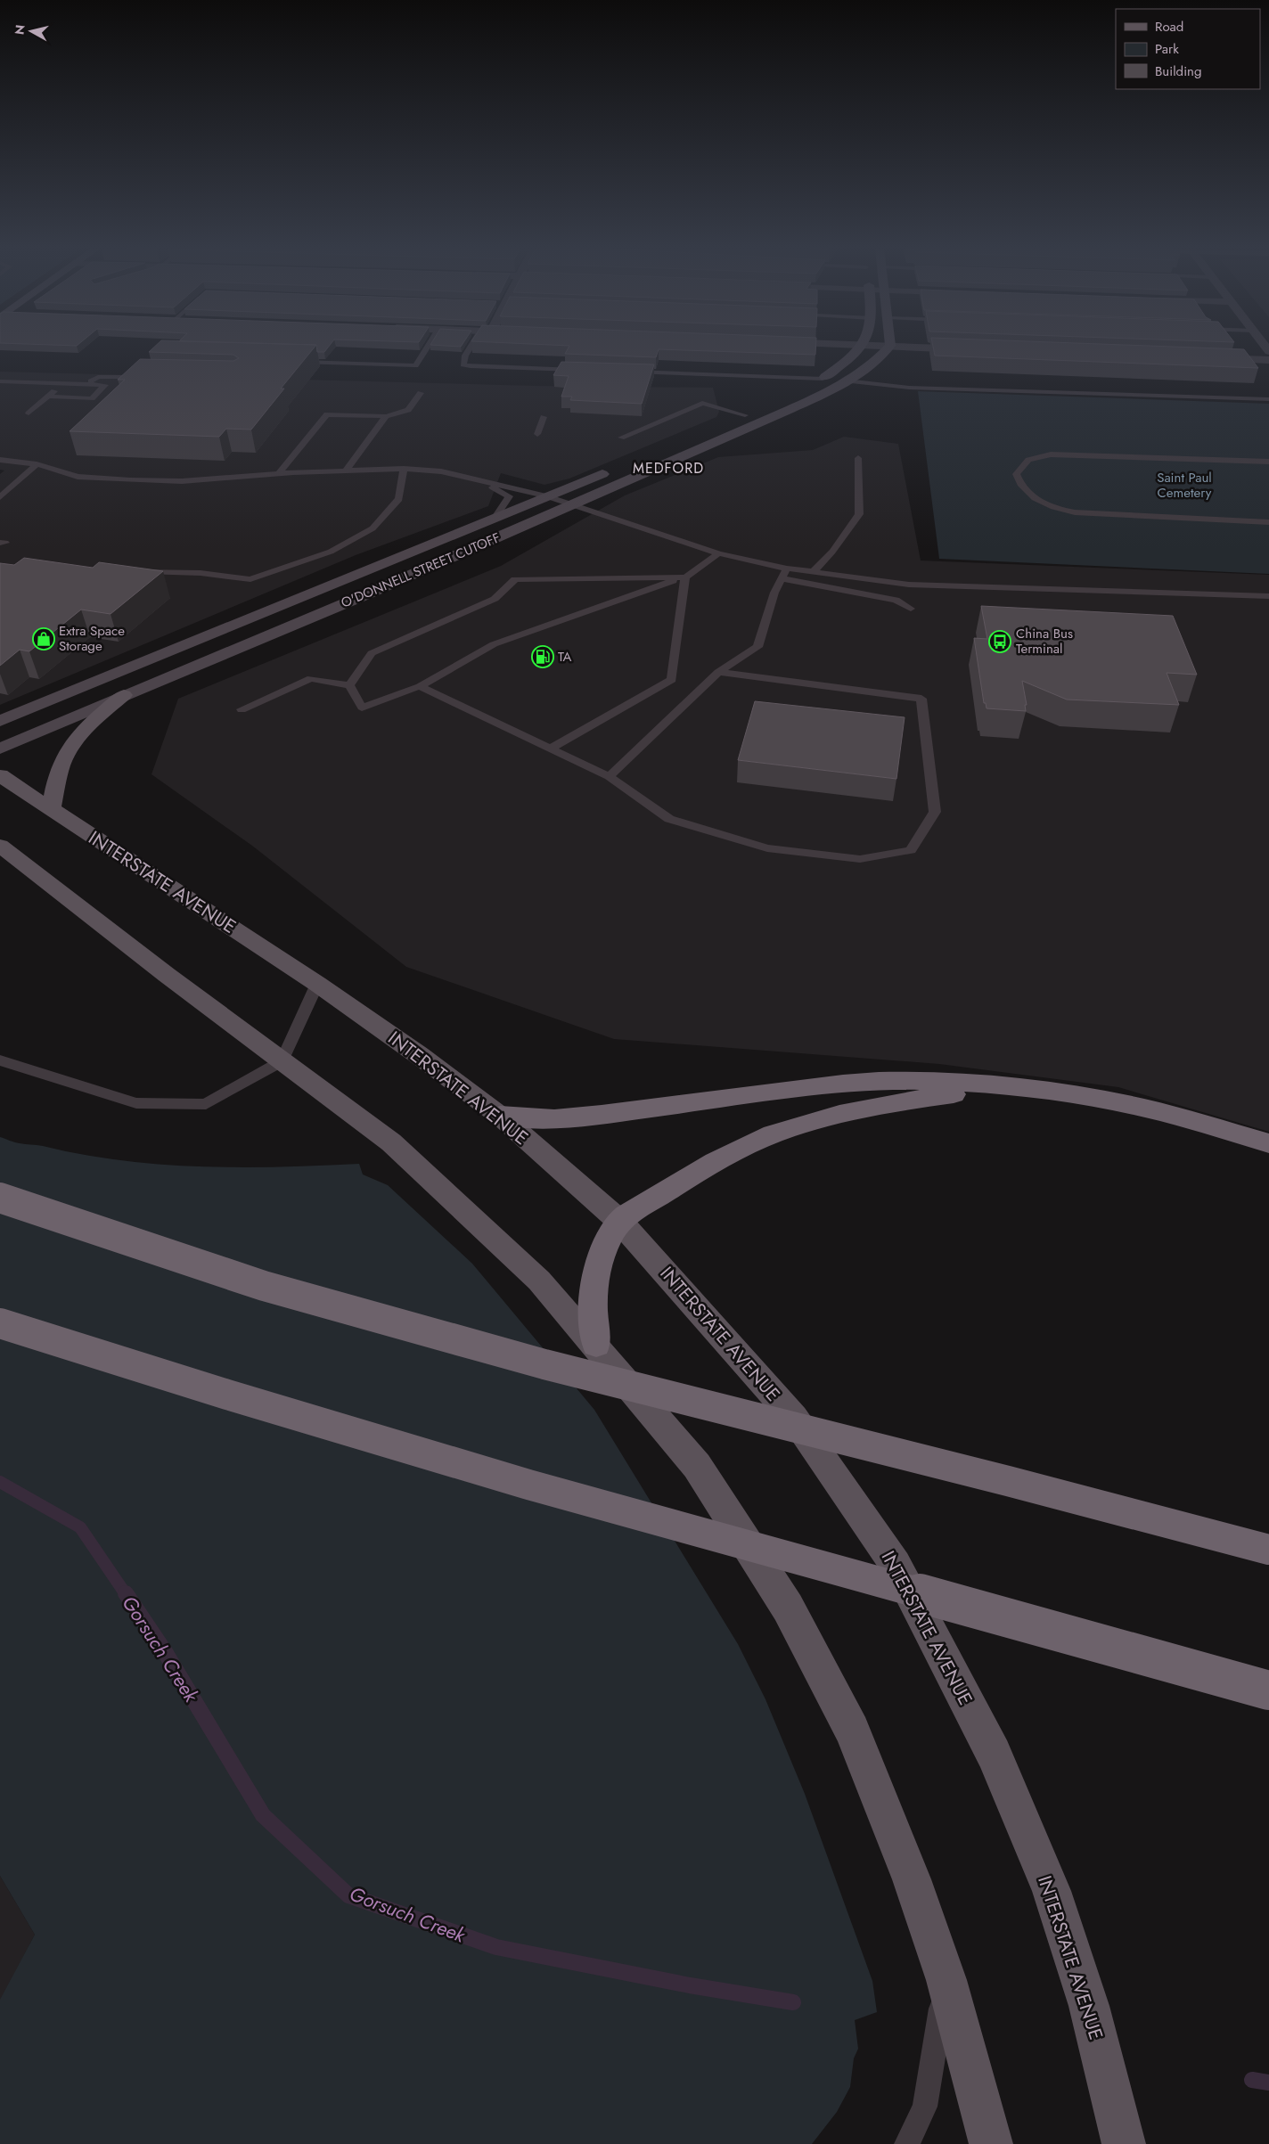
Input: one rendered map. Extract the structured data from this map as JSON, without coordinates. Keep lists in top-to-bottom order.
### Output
{
  "streets": {
    "main road": ["O'DONNELL STREET CUTOFF", "INTERSTATE AVENUE"]
  },
  "districts": ["MEDFORD"],
  "water": ["Gorsuch Creek"],
  "parks": ["Saint Paul Cemetery"],
  "places": {
    "shop": ["Extra Space Storage"],
    "bus stop": ["China Bus Terminal"],
    "fuel station": ["TA"]
  },
  "legend": ["Road", "Park", "Building"],
  "north": "left"
}
